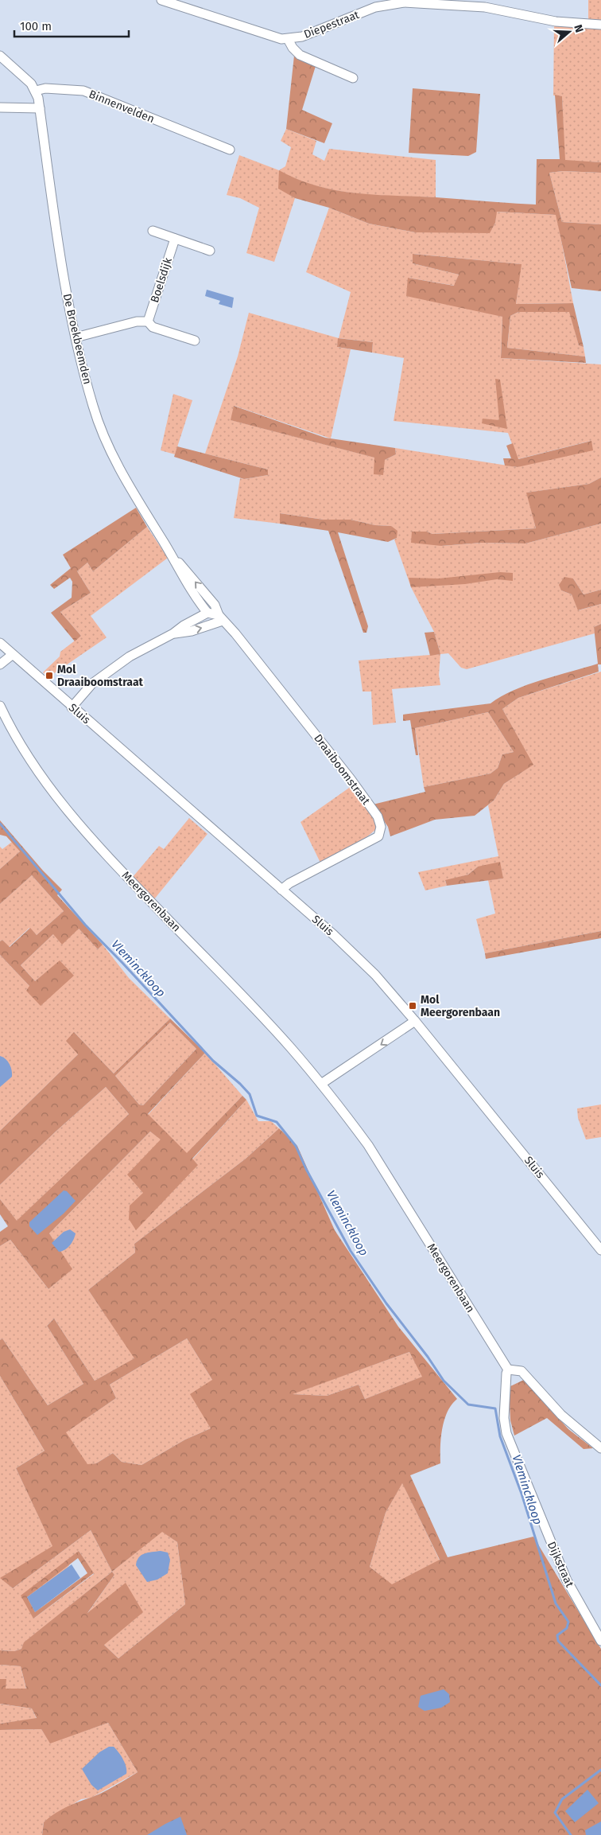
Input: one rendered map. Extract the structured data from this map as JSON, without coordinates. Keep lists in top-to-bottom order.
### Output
{
  "streets": {
    "street": [
      "Diepestraat",
      "Binnenvelden",
      "Boelsdijk",
      "De Broekbeemden",
      "Sluis",
      "Draaiboomstraat",
      "Meergorenbaan",
      "Dijkstraat"
    ]
  },
  "crossings": [
    ["Binnenvelden", "De Broekbeemden"],
    ["De Broekbeemden", "Draaiboomstraat"],
    ["Sluis", "Draaiboomstraat"],
    ["Meergorenbaan", "Dijkstraat"]
  ],
  "water": ["Vleminckloop"],
  "places": {
    "transit": ["Mol Draaiboomstraat", "Mol Meergorenbaan"]
  },
  "scale_bar": "100 m",
  "north": "right"
}
